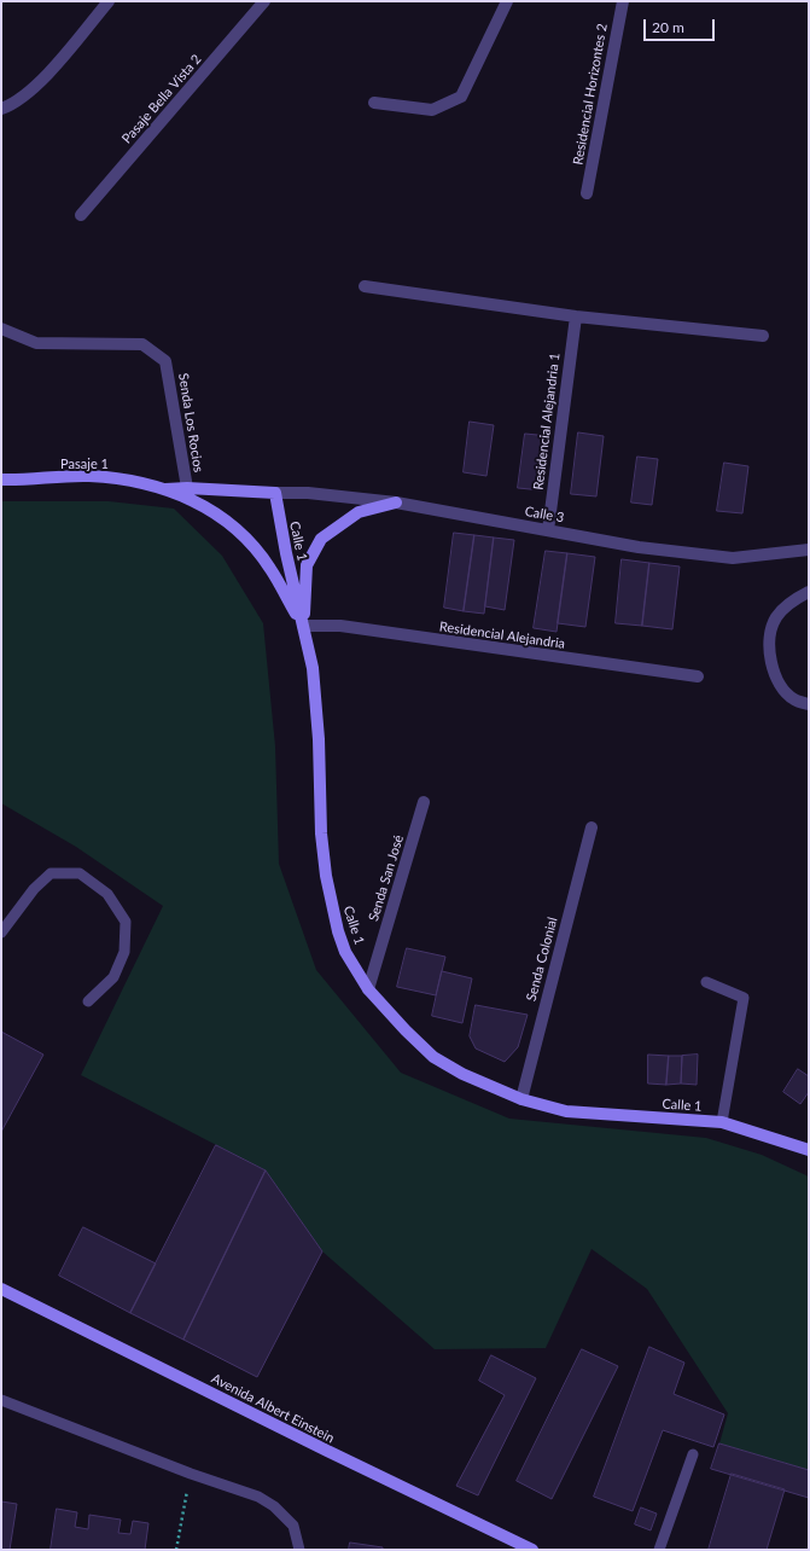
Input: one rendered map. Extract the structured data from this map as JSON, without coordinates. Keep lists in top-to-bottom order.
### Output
{
  "streets": {
    "street": [
      "Residencial Horizontes 2",
      "Pasaje Bella Vista 2",
      "Residencial Alejandria 1",
      "Senda Los Rocios",
      "Pasaje 1",
      "Calle 3",
      "Calle 1",
      "Residencial Alejandria",
      "Senda San José",
      "Senda Colonial",
      "Avenida Albert Einstein"
    ]
  },
  "crossings": [
    ["Residencial Alejandria 1", "Calle 3"],
    ["Calle 3", "Calle 1"],
    ["Calle 1", "Residencial Alejandria"],
    ["Calle 1", "Senda San José"],
    ["Calle 1", "Senda Colonial"]
  ],
  "scale_bar": "20 m"
}
